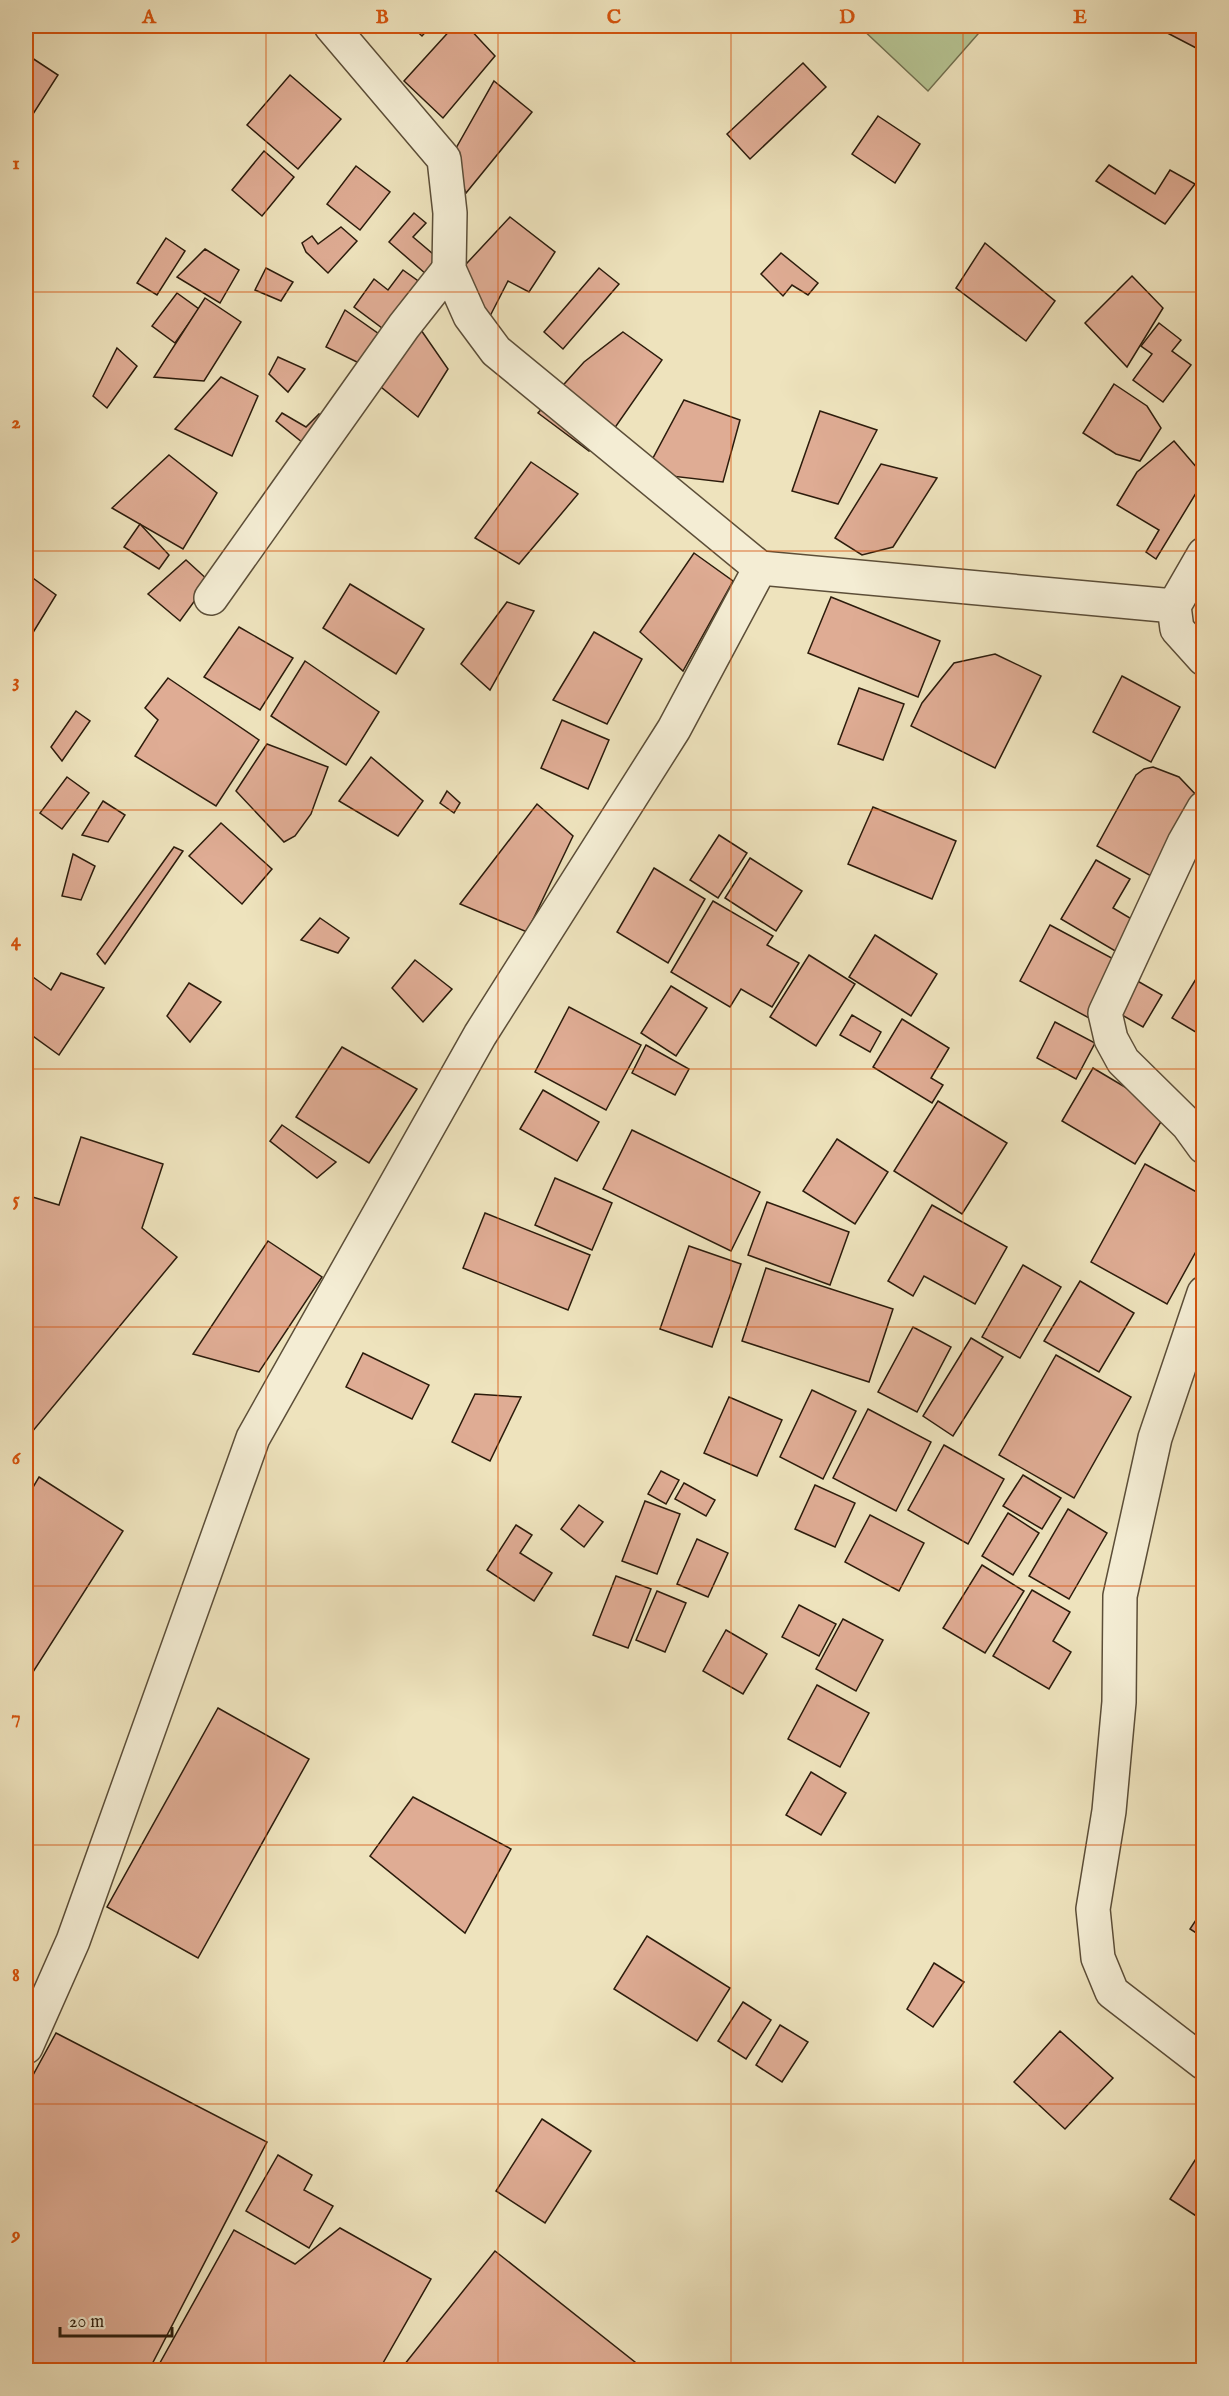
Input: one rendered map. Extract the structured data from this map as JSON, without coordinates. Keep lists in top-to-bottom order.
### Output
{
  "scale_bar": "20 m",
  "grid": {
    "columns": [
      "A",
      "B",
      "C",
      "D",
      "E"
    ],
    "rows": [
      "1",
      "2",
      "3",
      "4",
      "5",
      "6",
      "7",
      "8",
      "9"
    ]
  }
}
